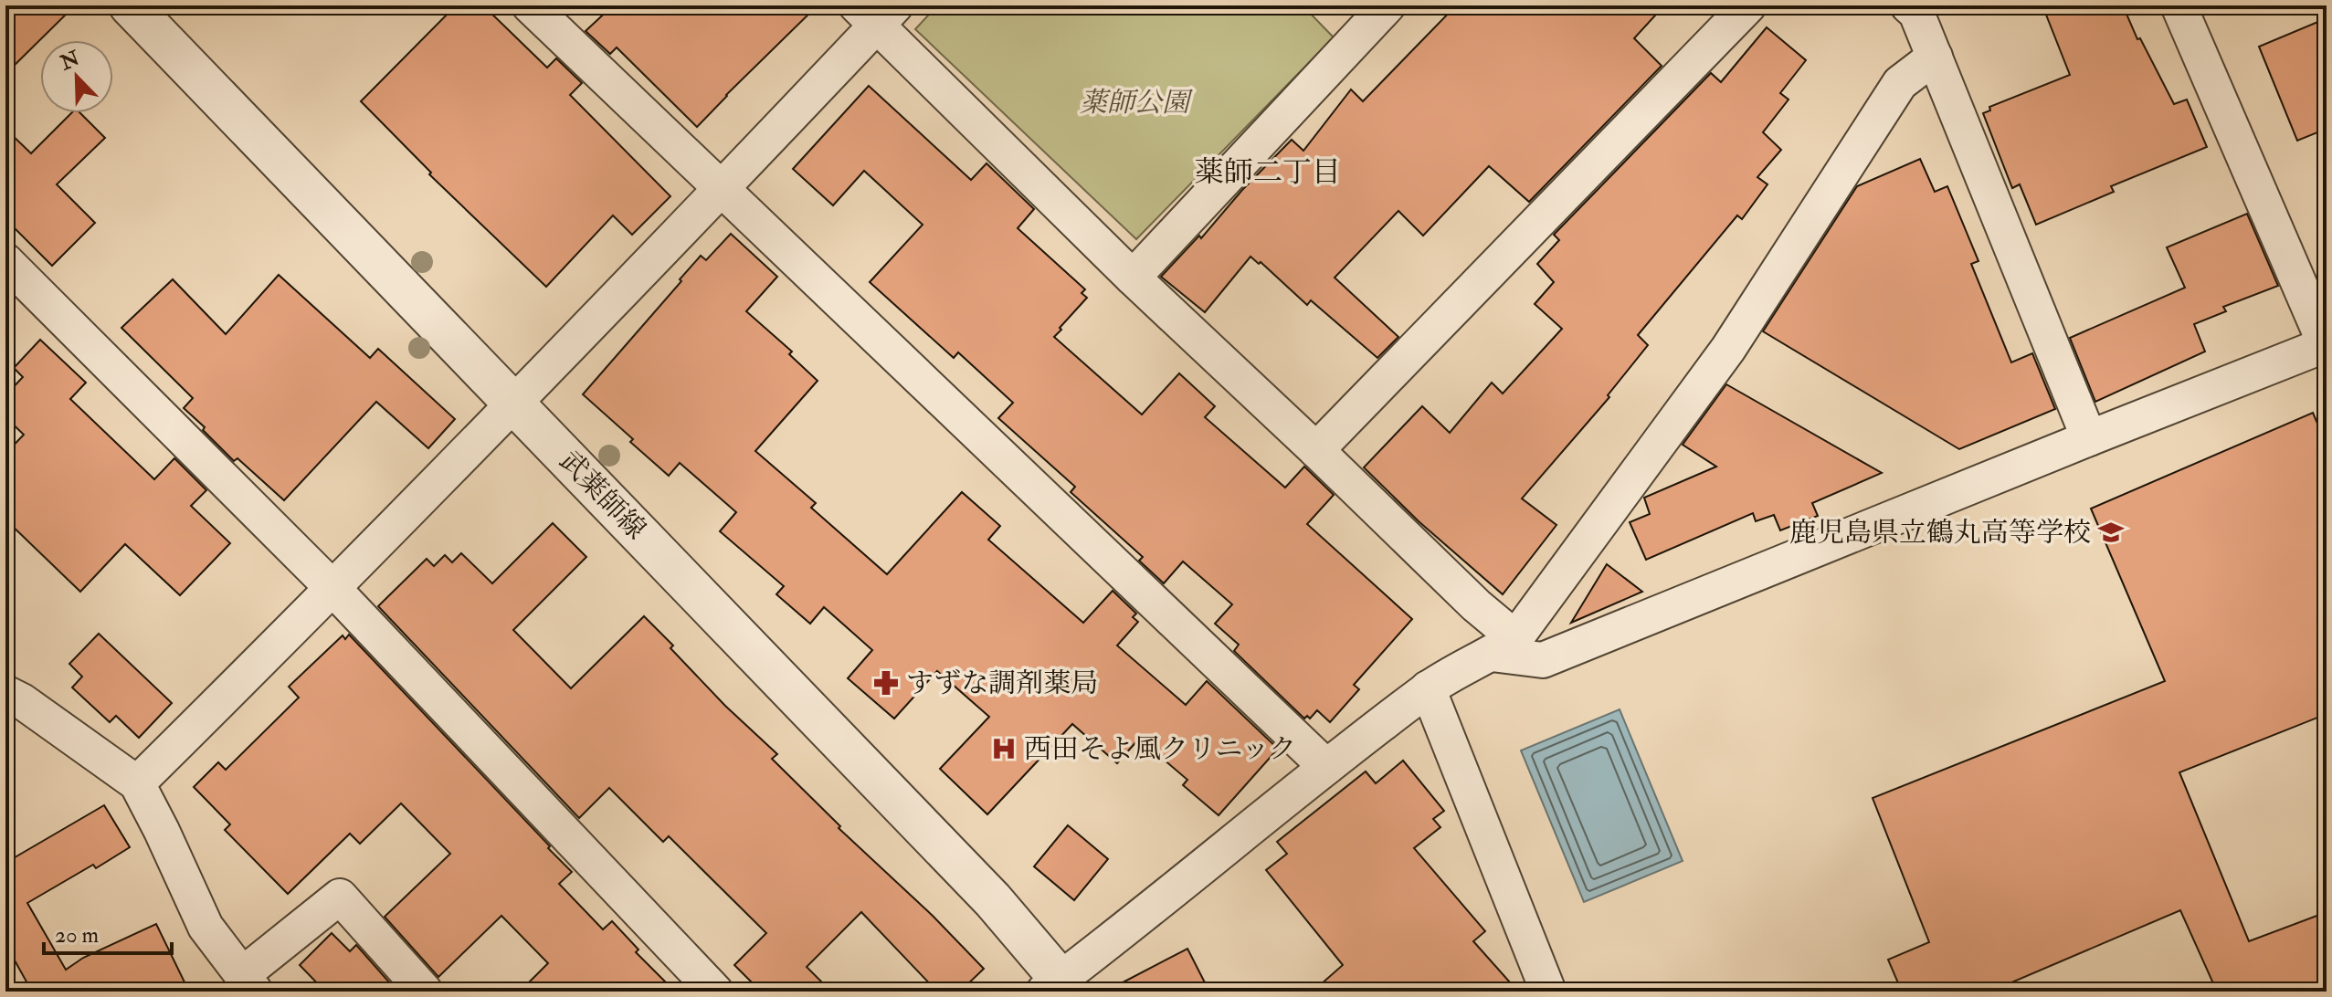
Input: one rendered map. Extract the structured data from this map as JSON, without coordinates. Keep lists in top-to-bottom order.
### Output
{
  "streets": {
    "street": ["武薬師線"]
  },
  "districts": ["薬師二丁目"],
  "parks": ["薬師公園"],
  "places": {
    "school or university": ["鹿児島県立鶴丸高等学校"],
    "pharmacy": ["すずな調剤薬局"],
    "hospital": ["西田そよ風クリニック"]
  },
  "scale_bar": "20 m",
  "north": "top left"
}
